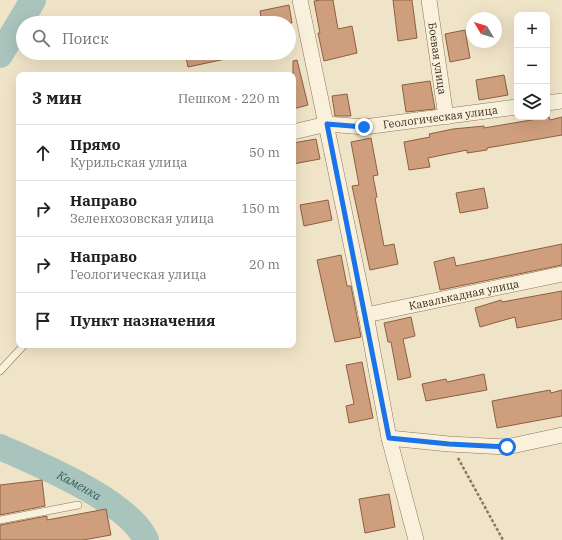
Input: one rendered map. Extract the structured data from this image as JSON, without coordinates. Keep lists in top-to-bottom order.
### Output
{
  "streets": {
    "street": ["Боевая улица", "Геологическая улица", "Кавалькадная улица"]
  },
  "crossings": [
    ["Боевая улица", "Геологическая улица"]
  ],
  "water": ["Каменка"],
  "north": "top left",
  "page": {
    "map_buttons": ["+", "−"],
    "search": "Поиск",
    "heading": ["3 мин", "Пешком · 220 m"],
    "list": [
      ["Прямо", "Курильская улица", "50 m"],
      ["Направо", "Зеленхозовская улица", "150 m"],
      ["Направо", "Геологическая улица", "20 m"],
      "Пункт назначения"
    ]
  }
}
